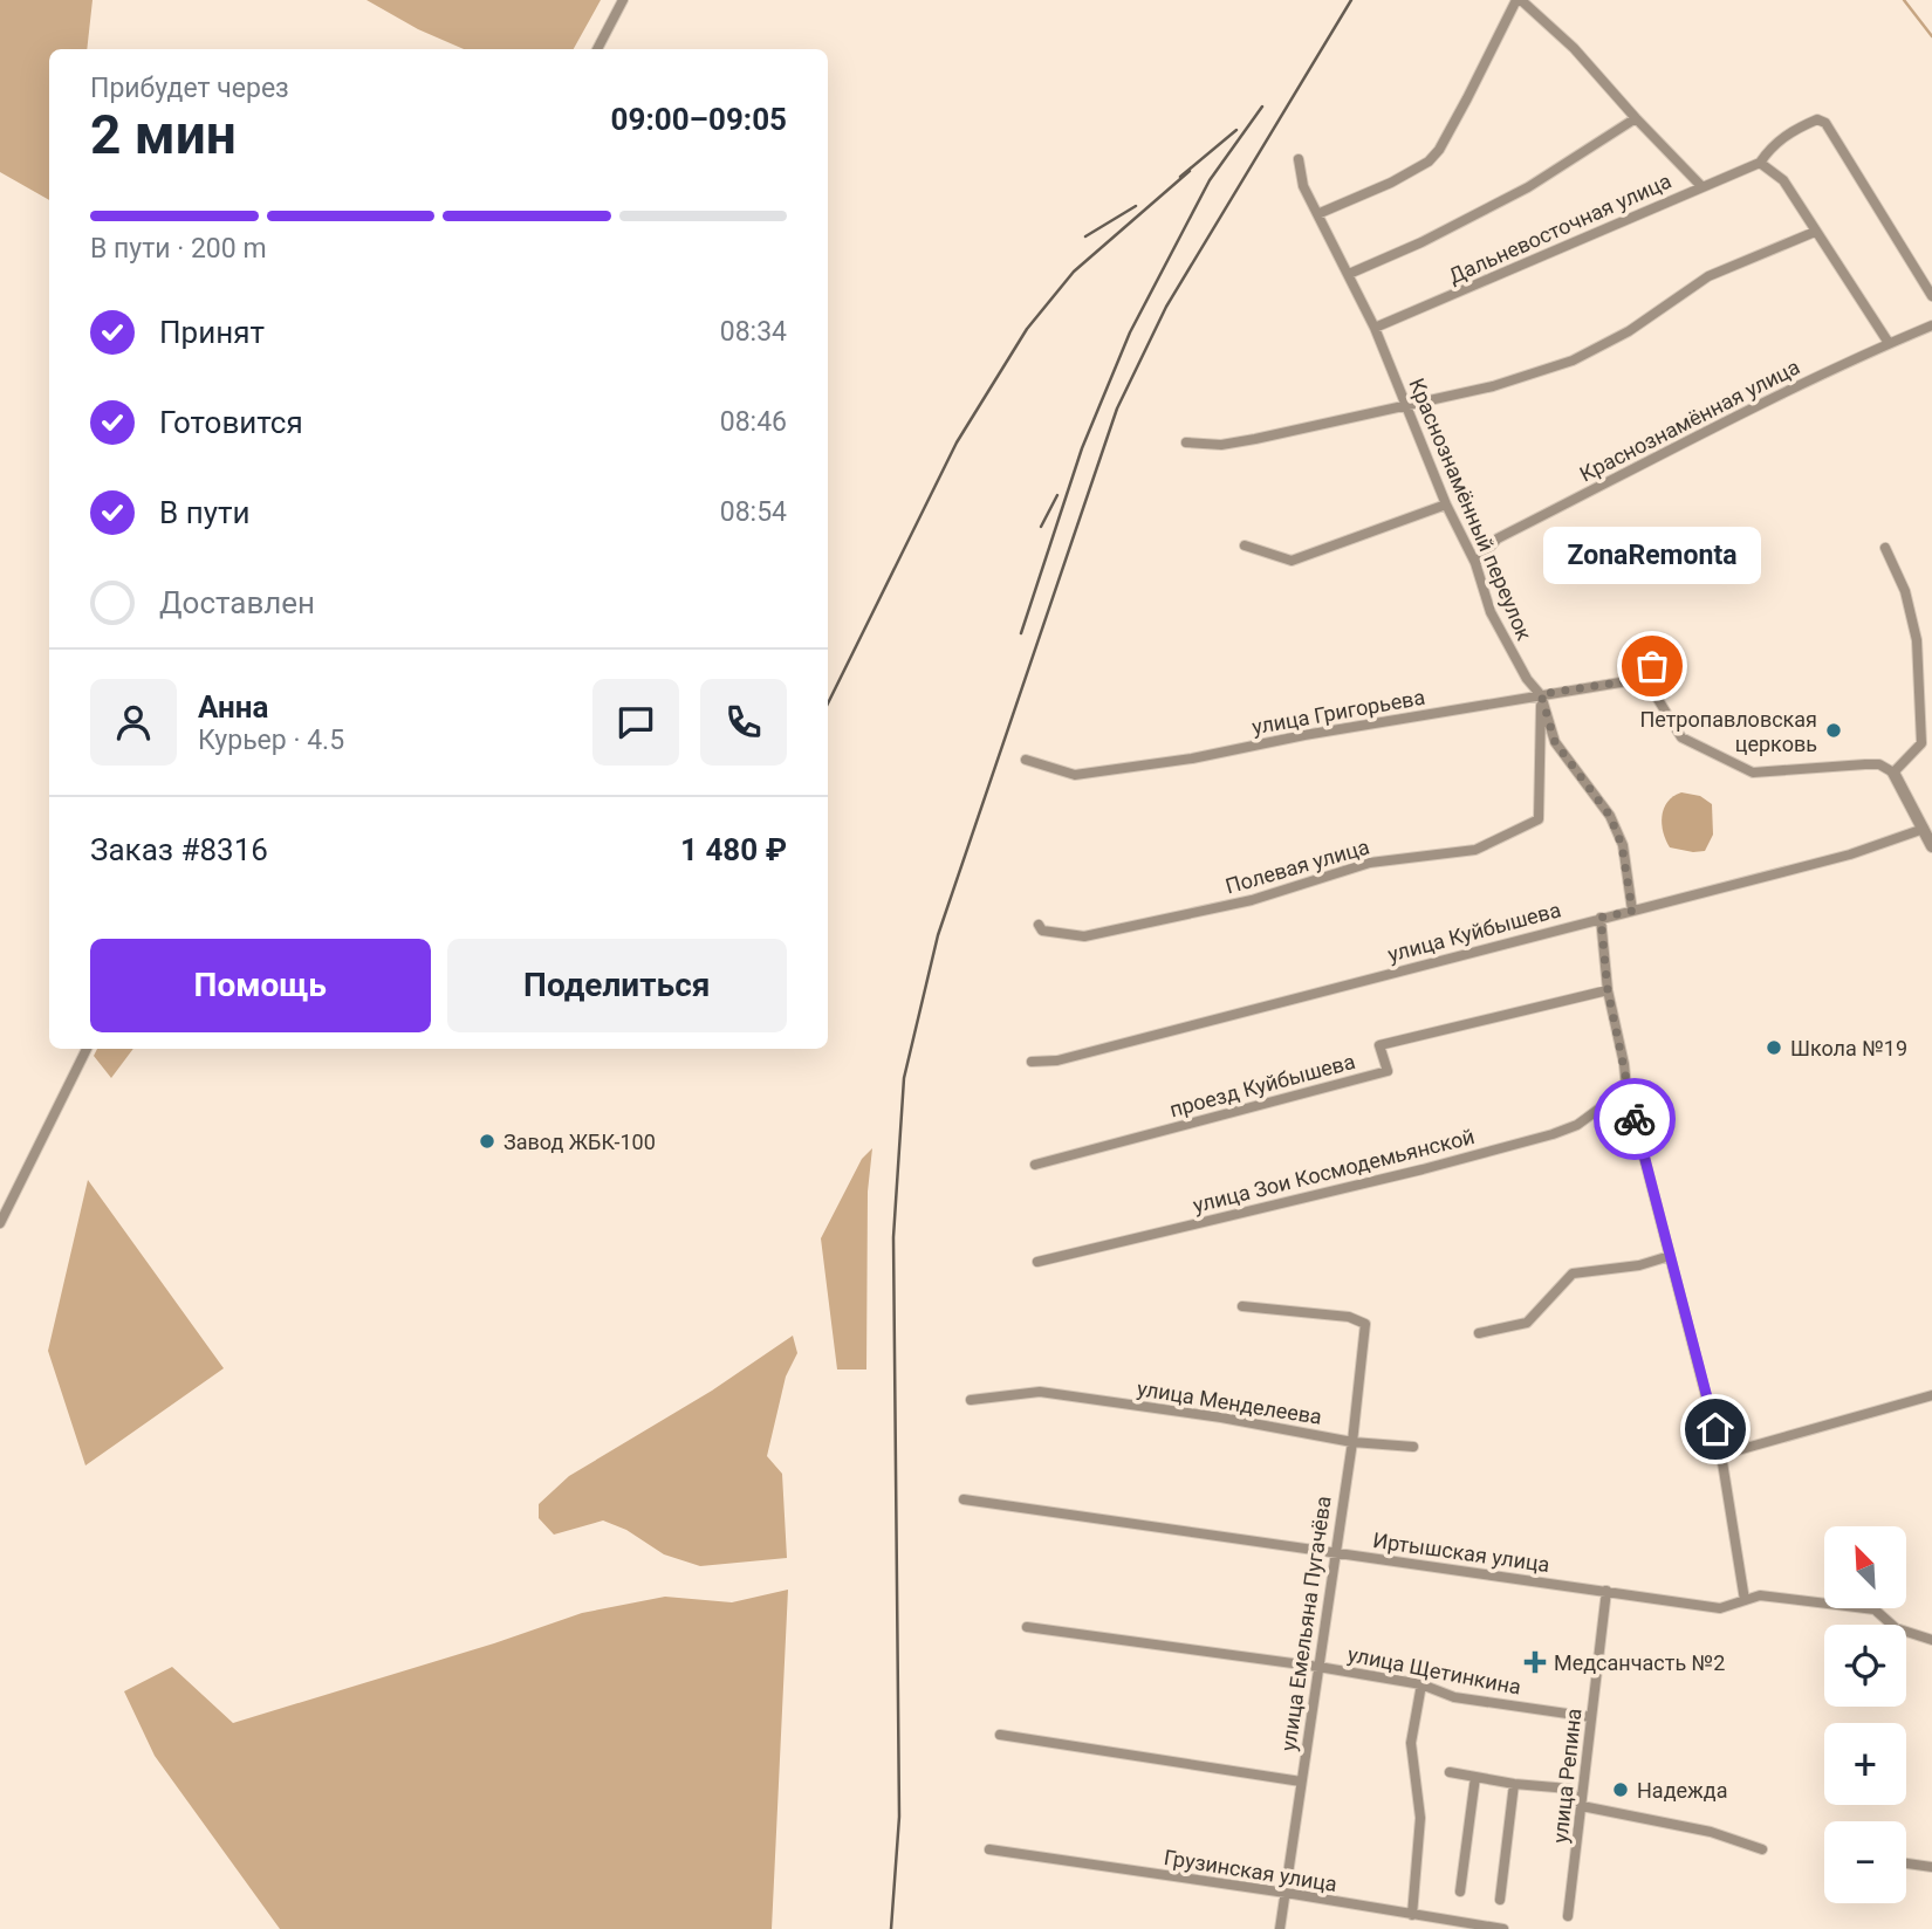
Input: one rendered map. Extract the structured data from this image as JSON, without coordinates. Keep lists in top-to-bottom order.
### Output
{
  "streets": {
    "street": [
      "Дальневосточная улица",
      "Краснознамённая улица",
      "Краснознамённый переулок",
      "улица Григорьева",
      "Полевая улица",
      "улица Куйбышева",
      "проезд Куйбышева",
      "улица Зои Космодемьянской",
      "улица Менделеева",
      "Иртышская улица",
      "улица Емельяна Пугачёва",
      "улица Щетинкина",
      "улица Репина",
      "Грузинская улица"
    ]
  },
  "crossings": [
    ["Дальневосточная улица", "Краснознамённый переулок"],
    ["Краснознамённая улица", "Краснознамённый переулок"],
    ["Краснознамённый переулок", "улица Григорьева"],
    ["Краснознамённый переулок", "Полевая улица"],
    ["Краснознамённый переулок", "улица Куйбышева"],
    ["улица Григорьева", "Полевая улица"],
    ["улица Менделеева", "улица Емельяна Пугачёва"],
    ["Иртышская улица", "улица Емельяна Пугачёва"],
    ["Иртышская улица", "улица Репина"],
    ["улица Емельяна Пугачёва", "улица Щетинкина"],
    ["улица Емельяна Пугачёва", "Грузинская улица"],
    ["улица Щетинкина", "улица Репина"]
  ],
  "places": {
    "other": [
      "ZonaRemonta",
      "Петропавловская церковь",
      "Школа №19",
      "Завод ЖБК-100",
      "Надежда"
    ],
    "health": ["Медсанчасть №2"]
  },
  "north": "top left",
  "page": {
    "heading": ["2 мин", "Прибудет через", "09:00–09:05"],
    "panel": [
      "Анна",
      "Курьер · 4.5",
      "Заказ #8316",
      "1 480 ₽"
    ],
    "bar": "В пути · 200 m",
    "list": [
      ["Принят", "08:34"],
      ["Готовится", "08:46"],
      ["В пути", "08:54"],
      "Доставлен"
    ],
    "bubble": "ZonaRemonta",
    "buttons": ["Помощь", "Поделиться"],
    "map_buttons": ["+", "−"]
  }
}
